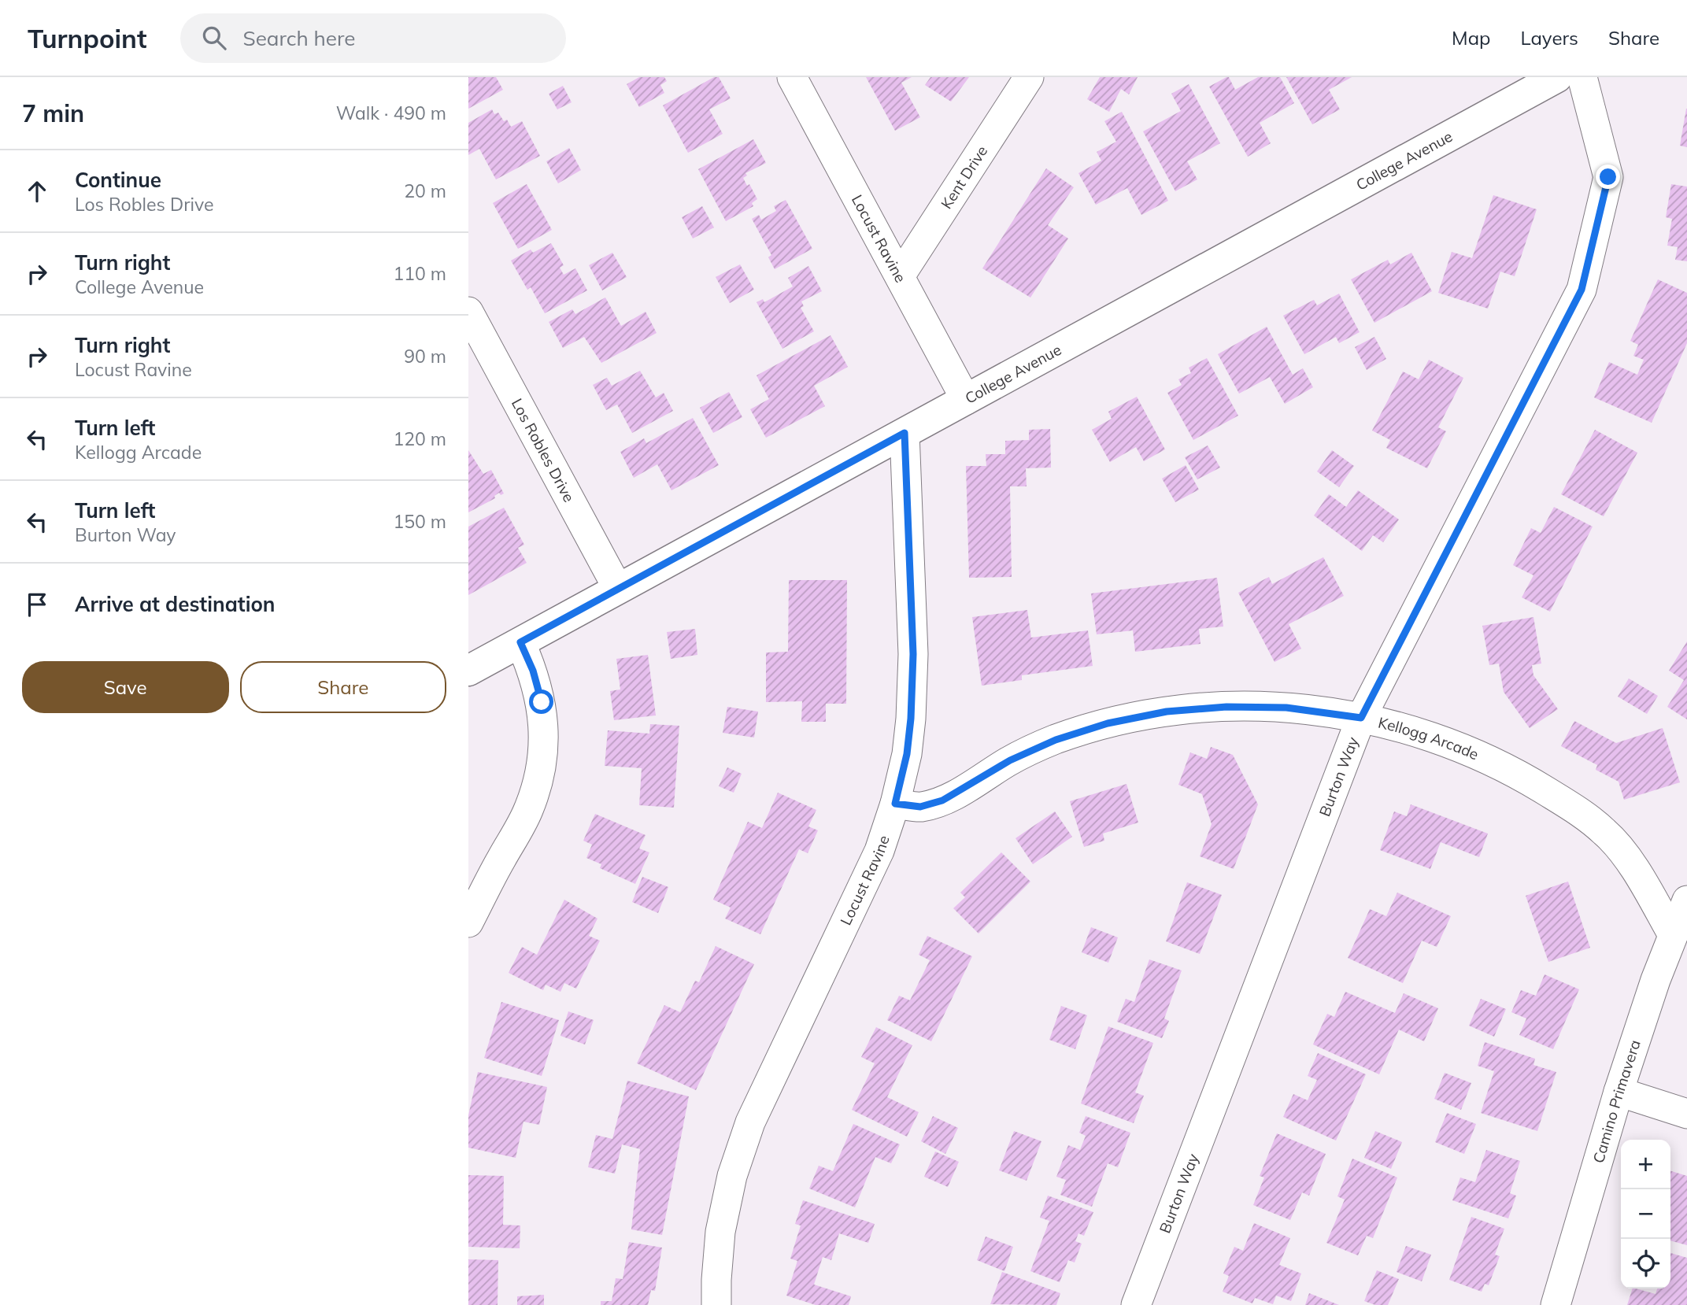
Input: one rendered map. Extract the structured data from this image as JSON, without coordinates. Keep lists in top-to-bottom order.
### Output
{
  "streets": {
    "street": [
      "College Avenue",
      "Kent Drive",
      "Locust Ravine",
      "Los Robles Drive",
      "Kellogg Arcade",
      "Burton Way",
      "Camino Primavera"
    ]
  },
  "crossings": [
    ["College Avenue", "Locust Ravine"],
    ["College Avenue", "Los Robles Drive"],
    ["Kent Drive", "Locust Ravine"],
    ["Locust Ravine", "Kellogg Arcade"],
    ["Kellogg Arcade", "Burton Way"],
    ["Kellogg Arcade", "Camino Primavera"]
  ],
  "page": {
    "header": "Turnpoint",
    "search": "Search here",
    "nav": ["Map", "Layers", "Share"],
    "heading": ["7 min", "Walk · 490 m"],
    "list": [
      ["Continue", "Los Robles Drive", "20 m"],
      ["Turn right", "College Avenue", "110 m"],
      ["Turn right", "Locust Ravine", "90 m"],
      ["Turn left", "Kellogg Arcade", "120 m"],
      ["Turn left", "Burton Way", "150 m"],
      "Arrive at destination"
    ],
    "buttons": ["Save", "Share"],
    "map_buttons": ["+", "−"]
  }
}
